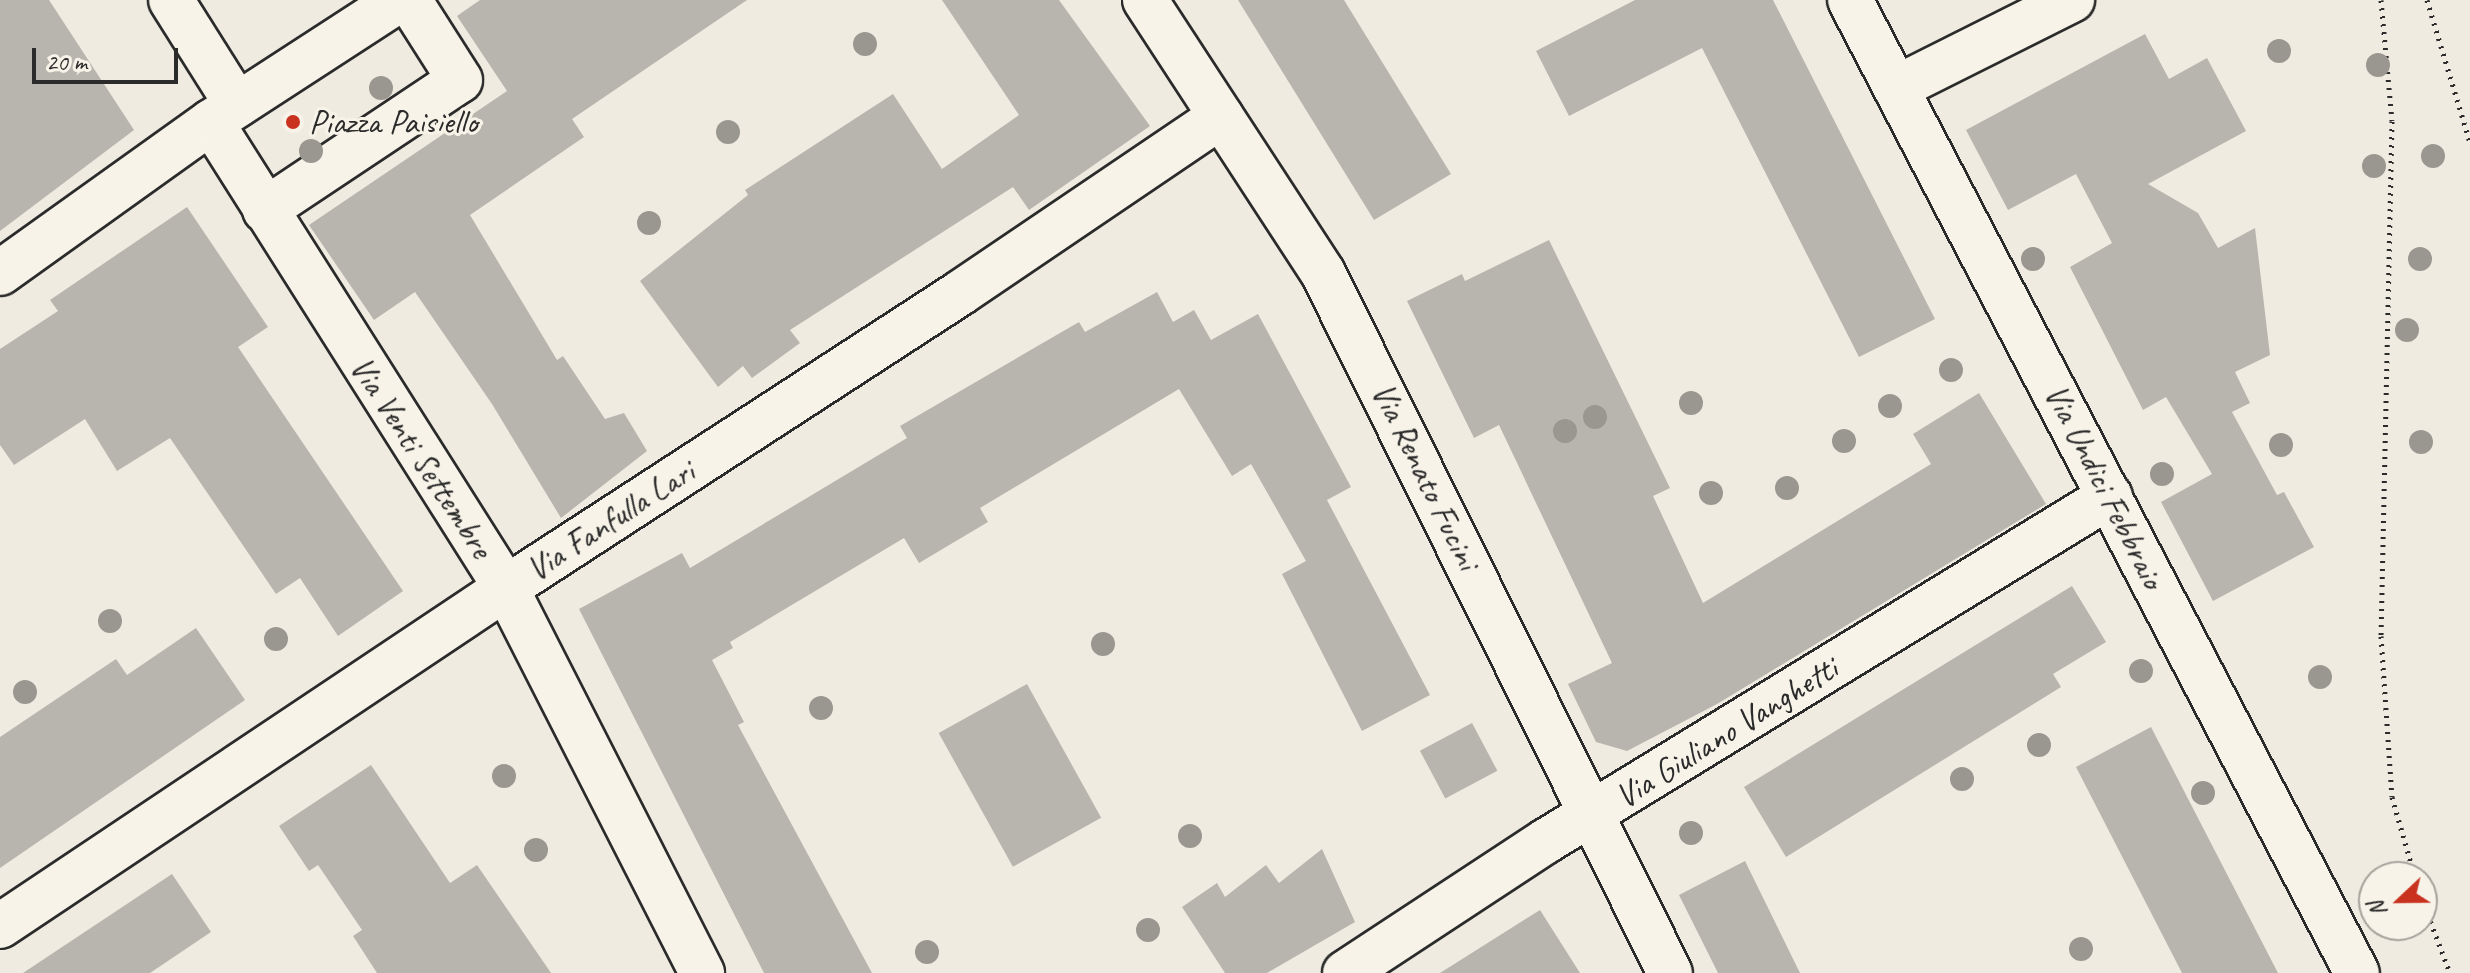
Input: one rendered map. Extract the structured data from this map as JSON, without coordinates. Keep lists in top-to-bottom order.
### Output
{
  "streets": {
    "street": [
      "Via Venti Settembre",
      "Via Renato Fucini",
      "Via Undici Febbraio",
      "Via Fanfulla Lari",
      "Via Giuliano Vanghetti"
    ]
  },
  "crossings": [
    ["Via Venti Settembre", "Via Fanfulla Lari"],
    ["Via Renato Fucini", "Via Fanfulla Lari"],
    ["Via Renato Fucini", "Via Giuliano Vanghetti"],
    ["Via Undici Febbraio", "Via Giuliano Vanghetti"]
  ],
  "places": ["Piazza Paisiello"],
  "scale_bar": "20 m",
  "north": "left"
}
